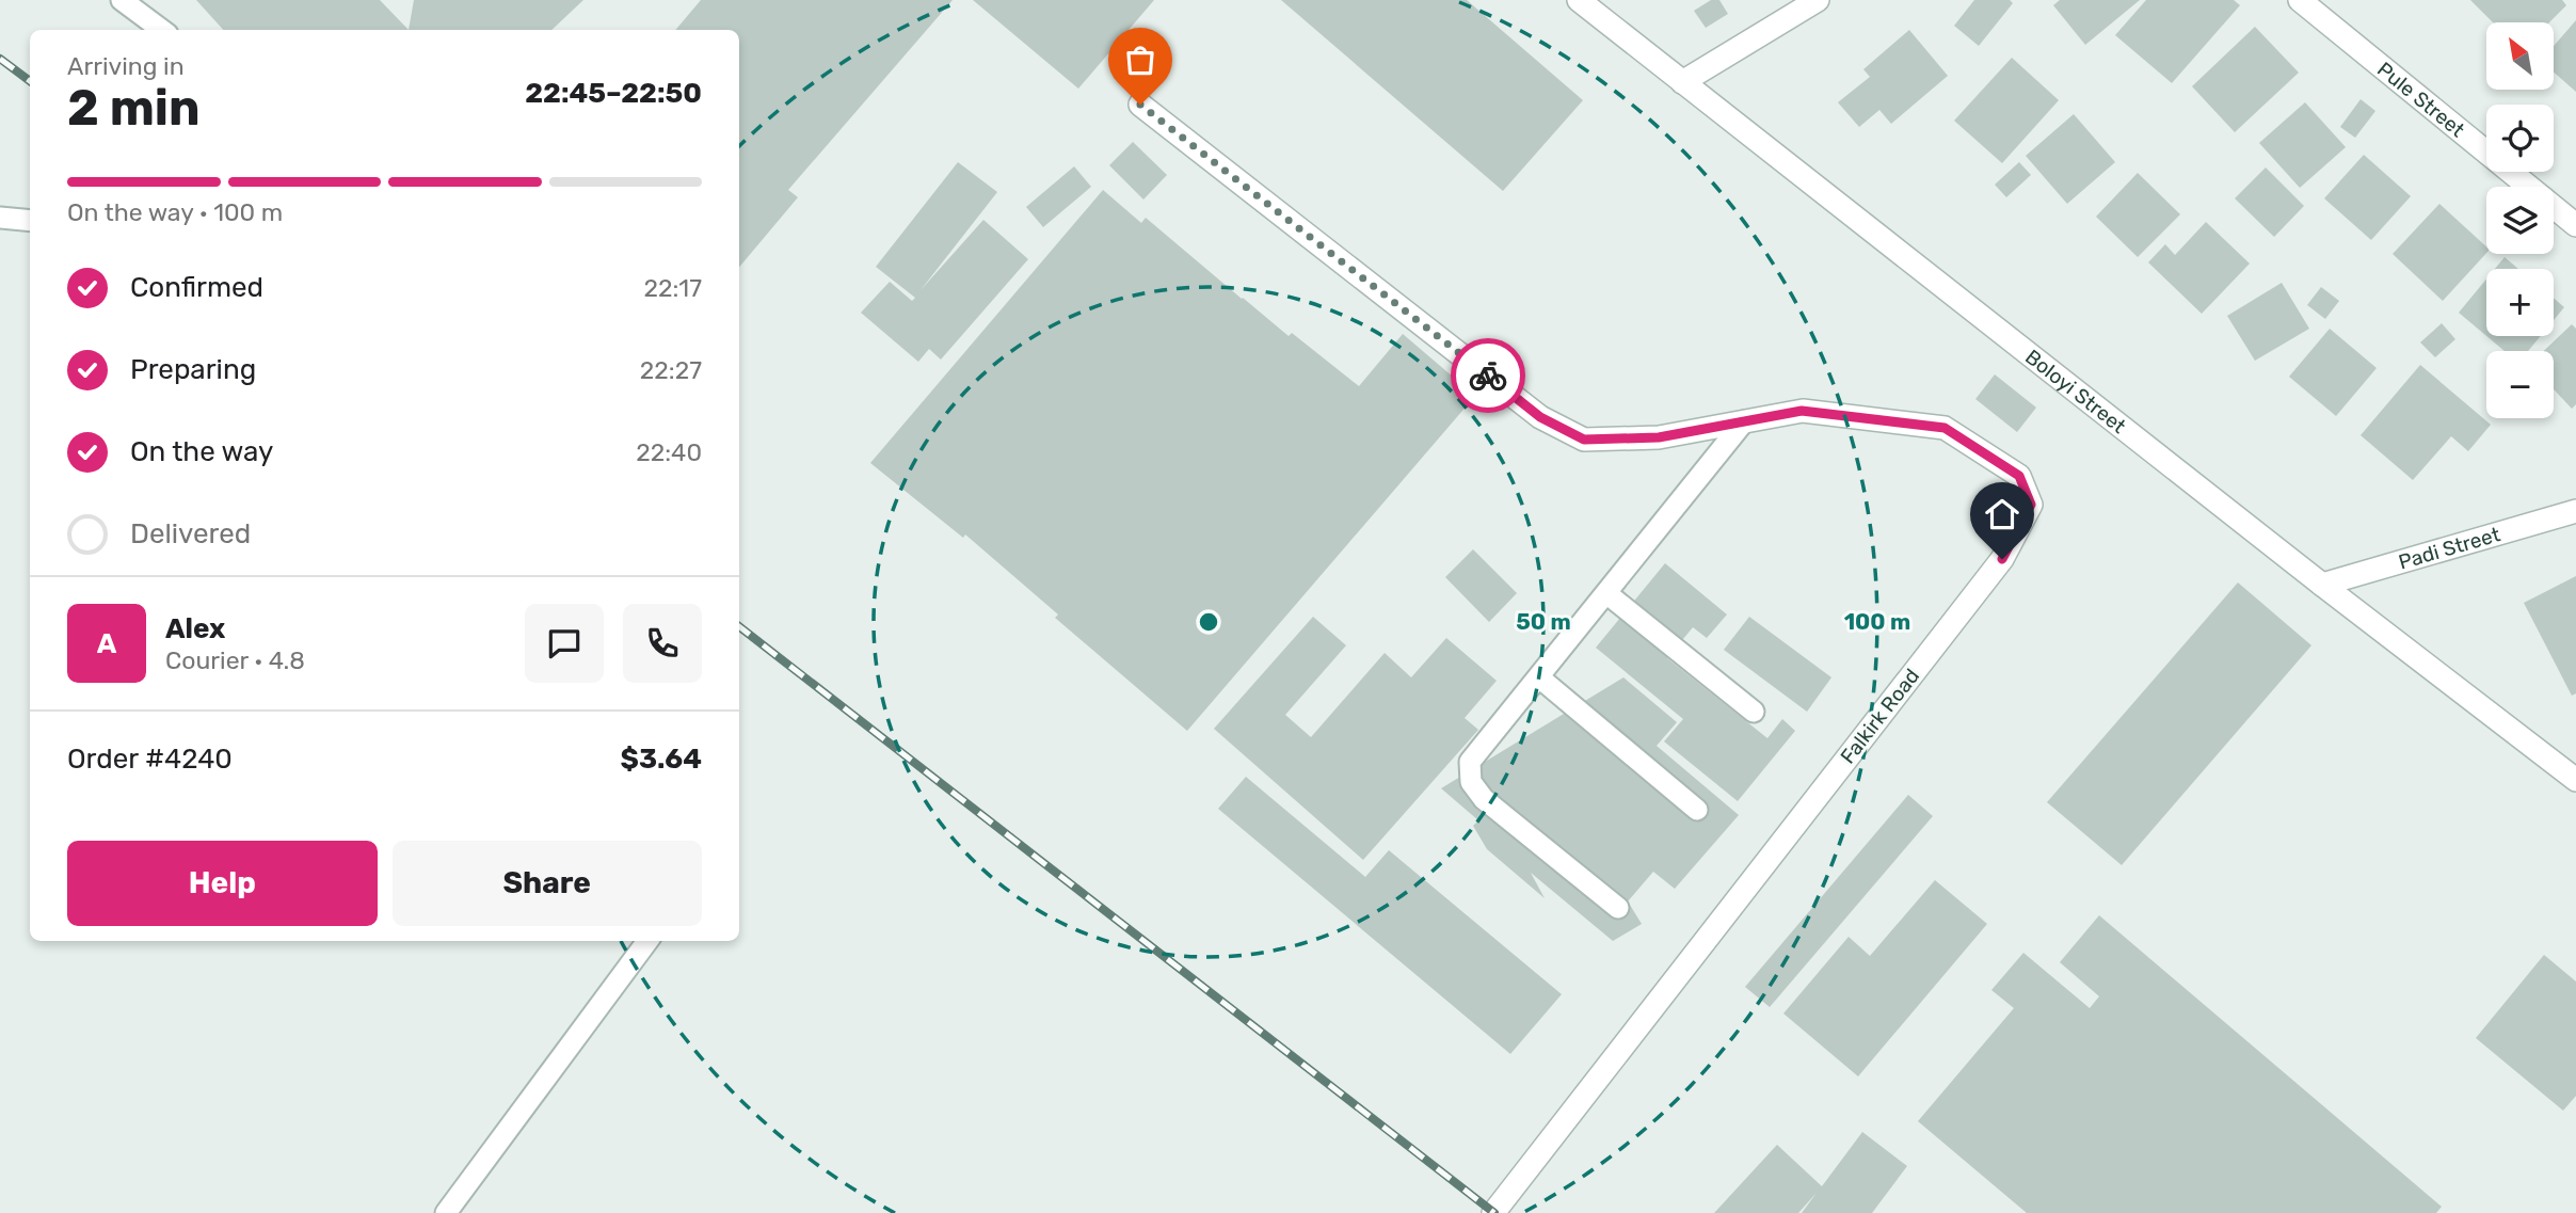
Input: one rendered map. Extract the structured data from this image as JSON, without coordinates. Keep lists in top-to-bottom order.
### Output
{
  "streets": {
    "street": [
      "Pule Street",
      "Boloyi Street",
      "Padi Street",
      "Falkirk Road"
    ]
  },
  "crossings": [
    ["Boloyi Street", "Padi Street"]
  ],
  "north": "top left",
  "page": {
    "map_buttons": ["+", "−"],
    "heading": ["2 min", "Arriving in", "22:45–22:50"],
    "panel": [
      "Alex",
      "Courier · 4.8",
      "Order #4240",
      "$3.64"
    ],
    "bar": "On the way · 100 m",
    "list": [
      ["Confirmed", "22:17"],
      ["Preparing", "22:27"],
      ["On the way", "22:40"],
      "Delivered"
    ],
    "round": "A",
    "buttons": ["Help", "Share"]
  },
  "rings": ["50 m", "100 m"]
}
